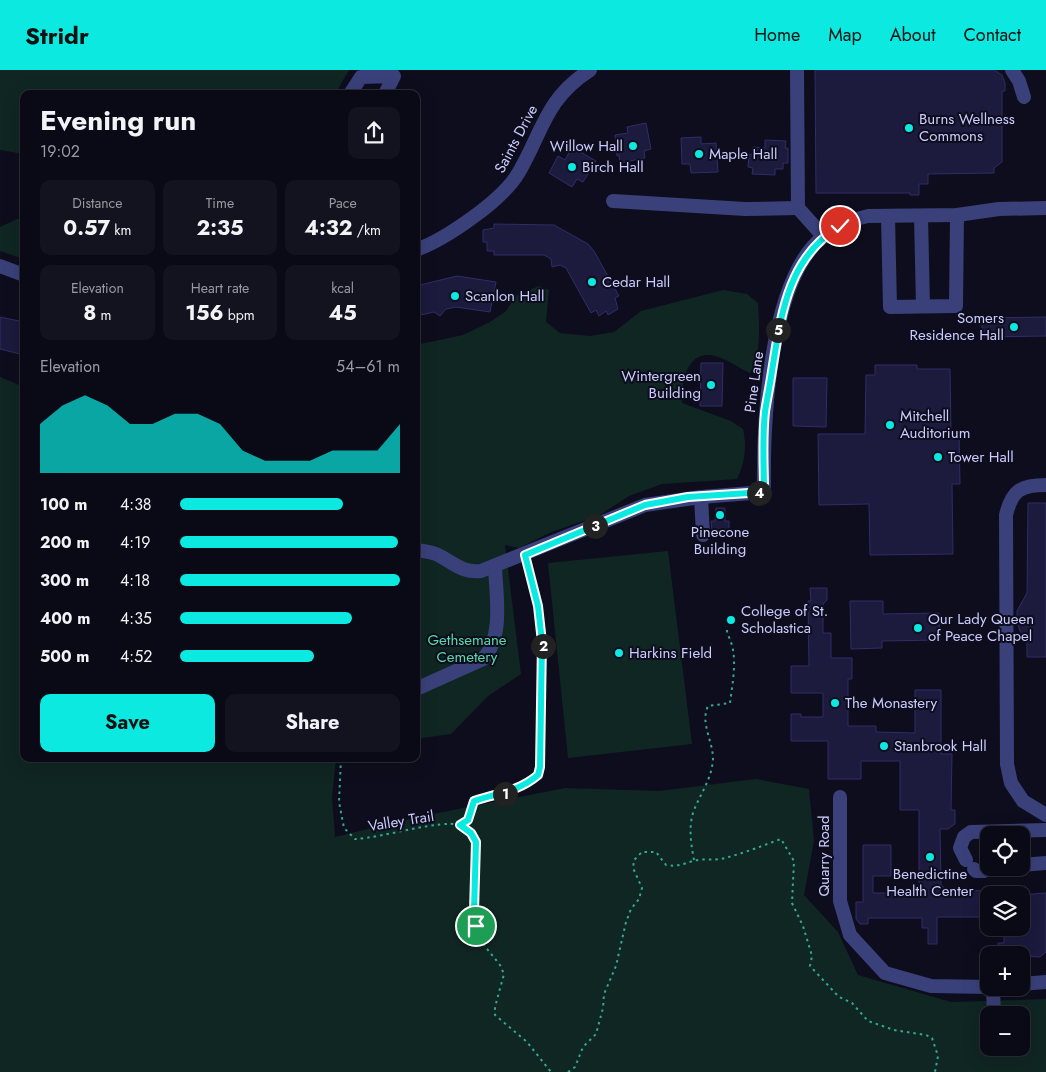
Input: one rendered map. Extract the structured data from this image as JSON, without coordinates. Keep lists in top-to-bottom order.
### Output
{
  "streets": {
    "lane": ["Saints Drive", "Pine Lane", "Quarry Road"],
    "path": ["Valley Trail"]
  },
  "parks": ["Gethsemane Cemetery"],
  "places": [
    "Burns Wellness Commons",
    "Willow Hall",
    "Maple Hall",
    "Birch Hall",
    "Cedar Hall",
    "Scanlon Hall",
    "Somers Residence Hall",
    "Wintergreen Building",
    "Mitchell Auditorium",
    "Tower Hall",
    "Pinecone Building",
    "College of St. Scholastica",
    "Our Lady Queen of Peace Chapel",
    "Harkins Field",
    "The Monastery",
    "Stanbrook Hall",
    "Benedictine Health Center"
  ],
  "page": {
    "header": "Stridr",
    "nav": [
      "Home",
      "Map",
      "About",
      "Contact"
    ],
    "heading": ["Evening run", "19:02"],
    "stats": [
      ["Distance", "0.57 km"],
      ["Time", "2:35"],
      ["Pace", "4:32 /km"],
      ["Elevation", "8 m"],
      ["Heart rate", "156 bpm"],
      ["kcal", "45"]
    ],
    "pins": [
      "5",
      "4",
      "3",
      "2",
      "1"
    ],
    "chart": ["Elevation", "54–61 m"],
    "list": [
      {
        "name": "100 m",
        "note": "4:38"
      },
      {
        "name": "200 m",
        "note": "4:19"
      },
      {
        "name": "300 m",
        "note": "4:18"
      },
      {
        "name": "400 m",
        "note": "4:35"
      },
      {
        "name": "500 m",
        "note": "4:52"
      }
    ],
    "buttons": ["Save", "Share"],
    "map_buttons": ["+", "−"]
  }
}
